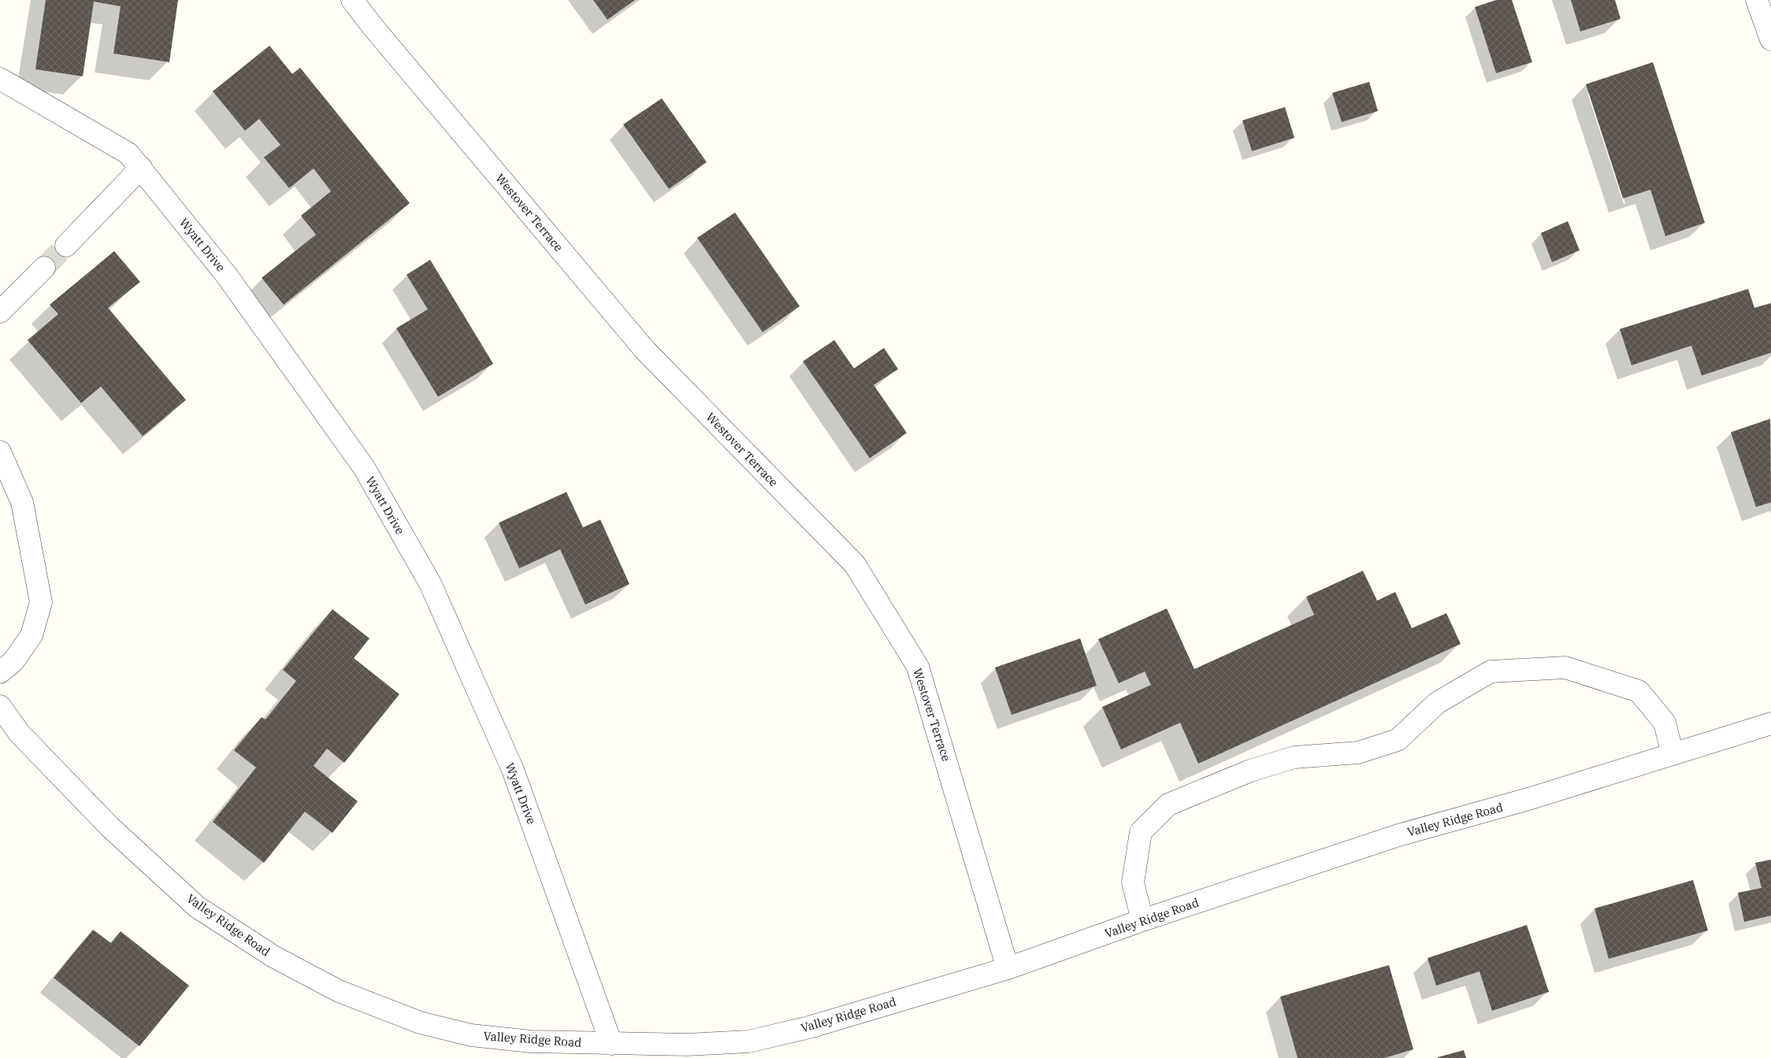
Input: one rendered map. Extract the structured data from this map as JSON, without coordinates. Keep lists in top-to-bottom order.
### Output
{
  "streets": {
    "street": ["Westover Terrace", "Wyatt Drive", "Valley Ridge Road"]
  },
  "crossings": [
    ["Westover Terrace", "Valley Ridge Road"],
    ["Wyatt Drive", "Valley Ridge Road"]
  ]
}
